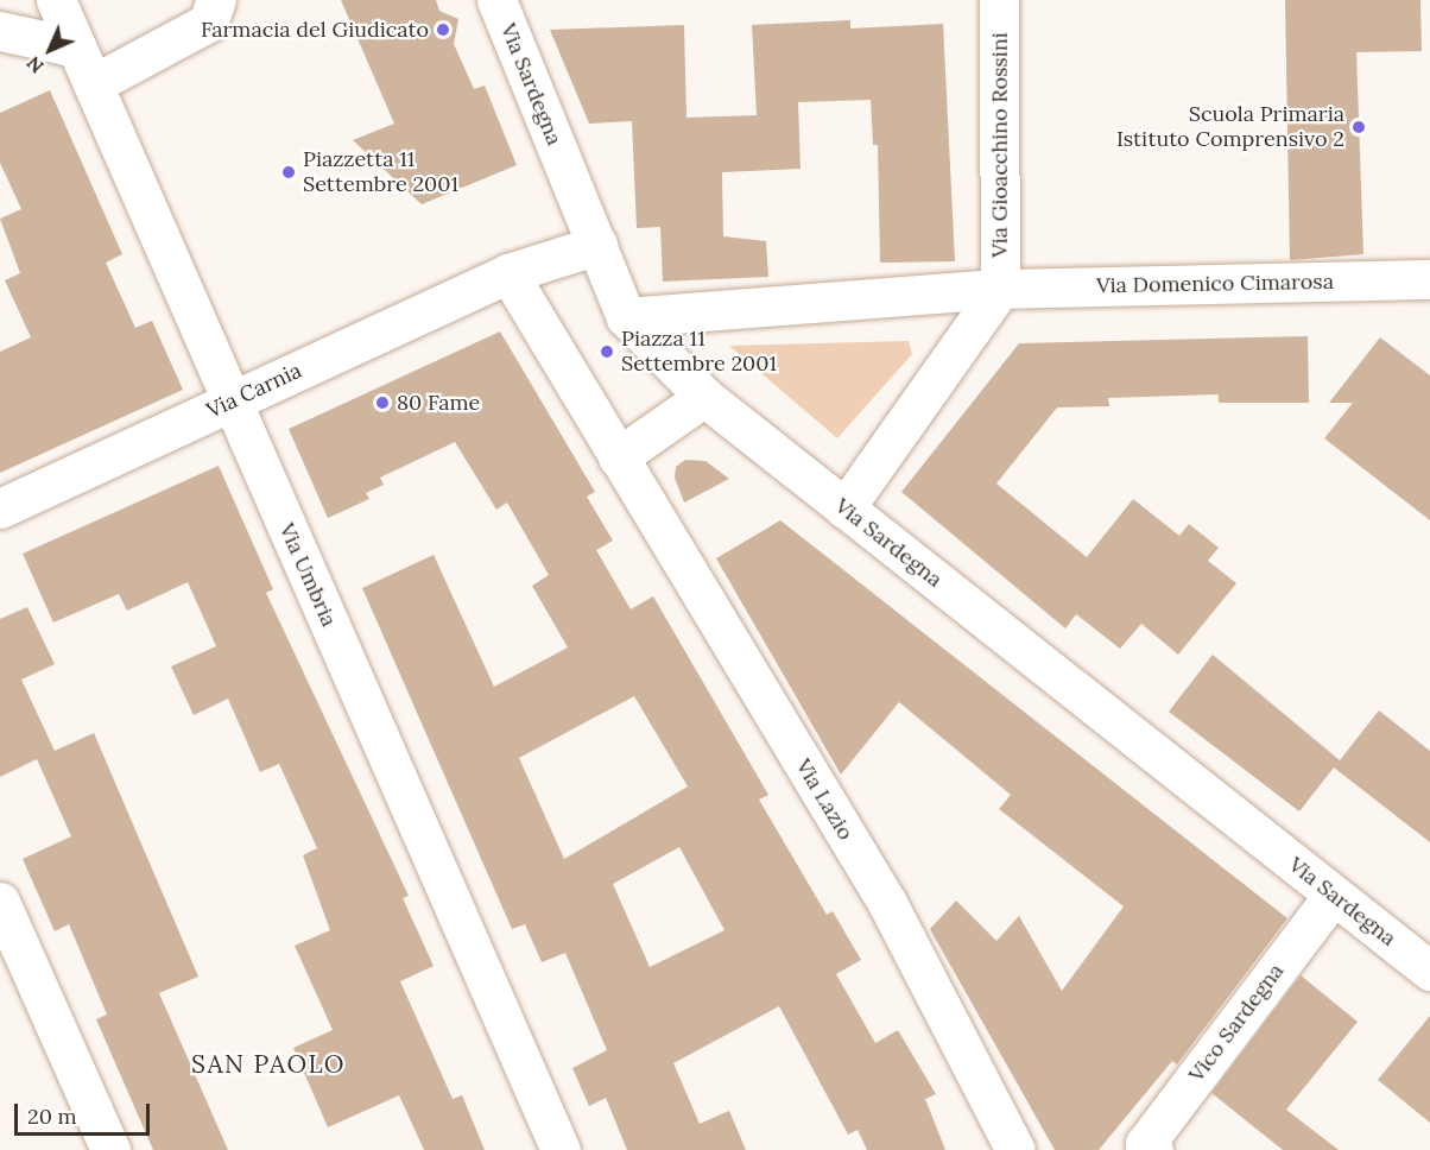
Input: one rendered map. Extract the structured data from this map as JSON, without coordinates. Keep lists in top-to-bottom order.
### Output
{
  "streets": {
    "street": [
      "Via Sardegna",
      "Via Gioacchino Rossini",
      "Via Domenico Cimarosa",
      "Via Carnia",
      "Via Umbria",
      "Via Lazio",
      "Vico Sardegna"
    ]
  },
  "crossings": [
    ["Via Sardegna", "Via Domenico Cimarosa"],
    ["Via Sardegna", "Vico Sardegna"],
    ["Via Gioacchino Rossini", "Via Domenico Cimarosa"],
    ["Via Carnia", "Via Umbria"]
  ],
  "districts": ["SAN PAOLO"],
  "places": [
    "Farmacia del Giudicato",
    "Scuola Primaria Istituto Comprensivo 2",
    "Piazzetta 11 Settembre 2001",
    "Piazza 11 Settembre 2001",
    "80 Fame"
  ],
  "scale_bar": "20 m",
  "north": "bottom left"
}
